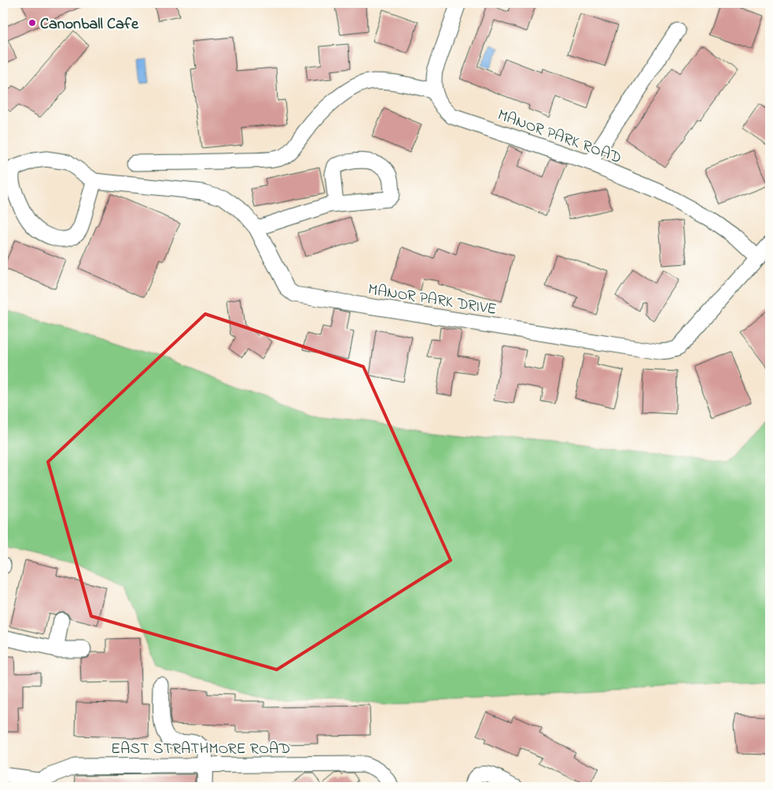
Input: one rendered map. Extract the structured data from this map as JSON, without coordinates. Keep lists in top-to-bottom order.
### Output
{
  "streets": {
    "street": ["MANOR PARK ROAD", "MANOR PARK DRIVE", "EAST STRATHMORE ROAD"]
  },
  "crossings": [
    ["MANOR PARK ROAD", "MANOR PARK DRIVE"]
  ],
  "places": ["Canonball Cafe"]
}
